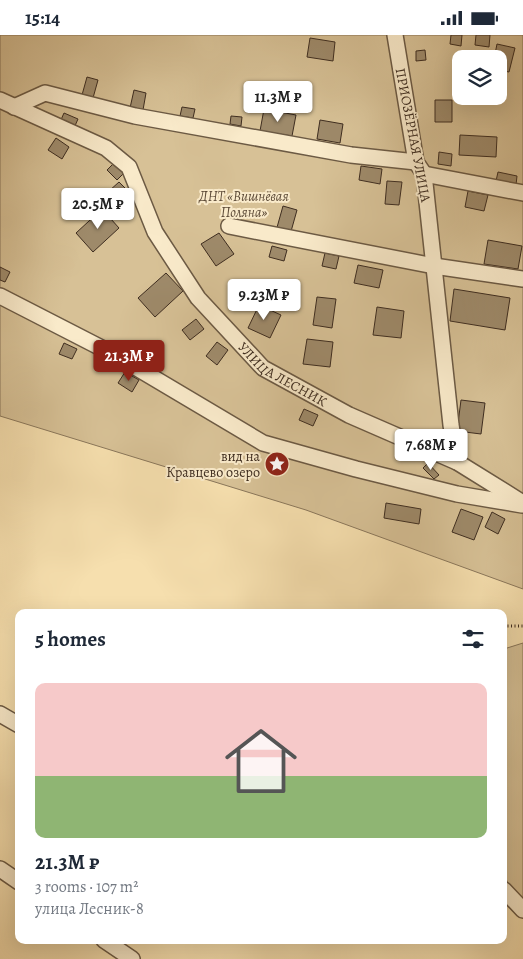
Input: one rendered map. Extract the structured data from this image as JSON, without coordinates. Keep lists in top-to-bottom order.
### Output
{
  "streets": {
    "street": ["ПРИОЗЁРНАЯ УЛИЦА", "УЛИЦА ЛЕСНИК"]
  },
  "crossings": [
    ["ПРИОЗЁРНАЯ УЛИЦА", "УЛИЦА ЛЕСНИК"]
  ],
  "parks": ["ДНТ «Вишнёвая Поляна»"],
  "places": {
    "place": ["вид на Кравцево озеро"]
  },
  "page": {
    "status": "15:14",
    "price": [
      "11.3M ₽",
      "20.5M ₽",
      "9.23M ₽",
      "21.3M ₽",
      "7.68M ₽"
    ],
    "heading": "5 homes",
    "list": [
      {
        "name": "21.3M ₽",
        "note": "3 rooms · 107 m² · улица Лесник-8"
      }
    ]
  }
}
